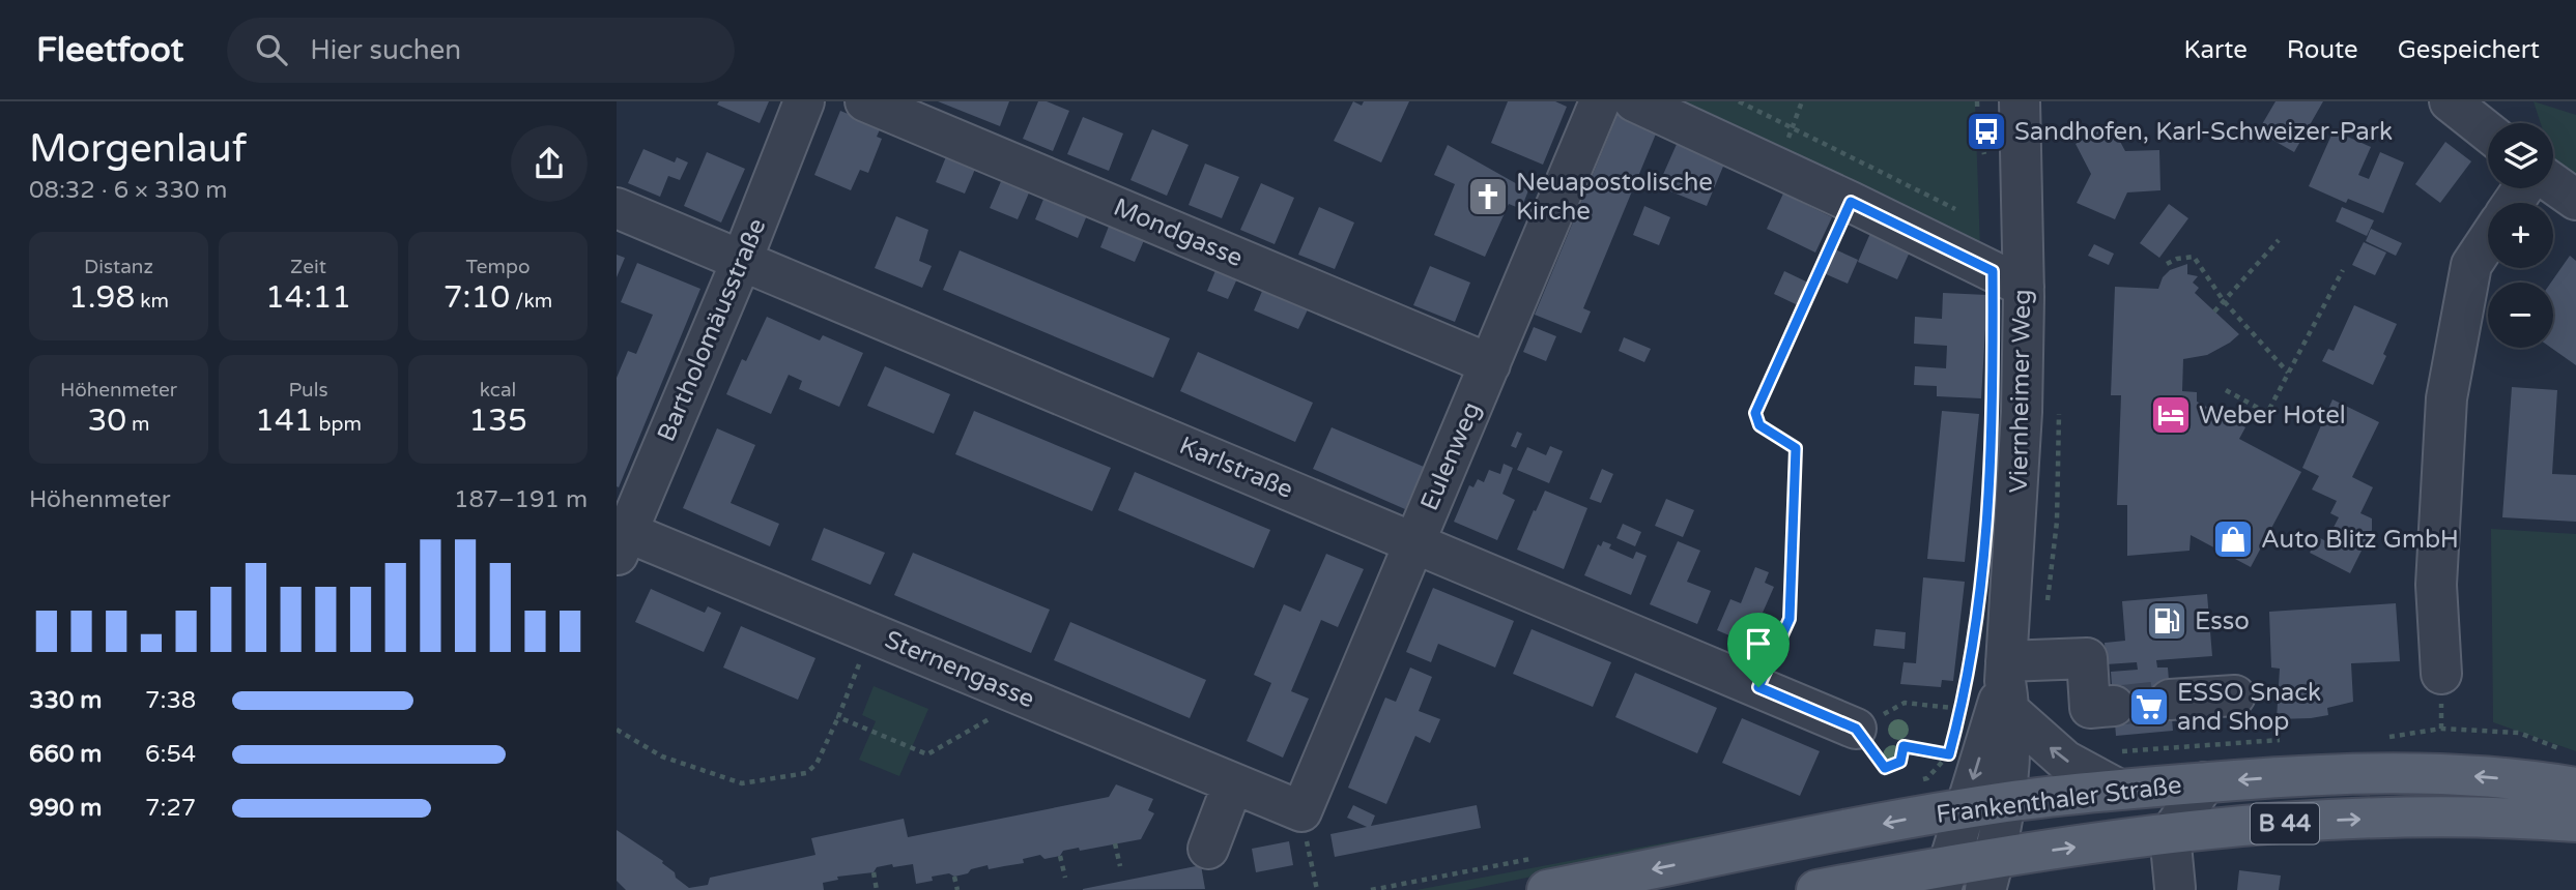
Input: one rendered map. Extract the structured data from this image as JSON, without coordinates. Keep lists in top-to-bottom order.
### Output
{
  "streets": {
    "main road": ["Frankenthaler Straße", "B 44"],
    "street": [
      "Mondgasse",
      "Bartholomäusstraße",
      "Viernheimer Weg",
      "Eulenweg",
      "Karlstraße",
      "Sternengasse"
    ]
  },
  "crossings": [
    ["Mondgasse", "Eulenweg"],
    ["Bartholomäusstraße", "Karlstraße"],
    ["Bartholomäusstraße", "Sternengasse"],
    ["Viernheimer Weg", "Frankenthaler Straße"],
    ["Eulenweg", "Karlstraße"],
    ["Eulenweg", "Sternengasse"]
  ],
  "places": {
    "bus stop": ["Sandhofen, Karl-Schweizer-Park"],
    "church": ["Neuapostolische Kirche"],
    "hotel": ["Weber Hotel"],
    "shop": ["Auto Blitz GmbH"],
    "fuel station": ["Esso"],
    "supermarket": ["ESSO Snack and Shop"]
  },
  "page": {
    "header": "Fleetfoot",
    "search": "Hier suchen",
    "nav": ["Karte", "Route", "Gespeichert"],
    "heading": ["Morgenlauf", "08:32 · 6 × 330 m"],
    "map_buttons": ["+", "−"],
    "stats": [
      ["Distanz", "1.98 km"],
      ["Zeit", "14:11"],
      ["Tempo", "7:10 /km"],
      ["Höhenmeter", "30 m"],
      ["Puls", "141 bpm"],
      ["kcal", "135"]
    ],
    "chart": ["Höhenmeter", "187–191 m"],
    "list": [
      {
        "name": "330 m",
        "note": "7:38"
      },
      {
        "name": "660 m",
        "note": "6:54"
      },
      {
        "name": "990 m",
        "note": "7:27"
      }
    ]
  }
}
